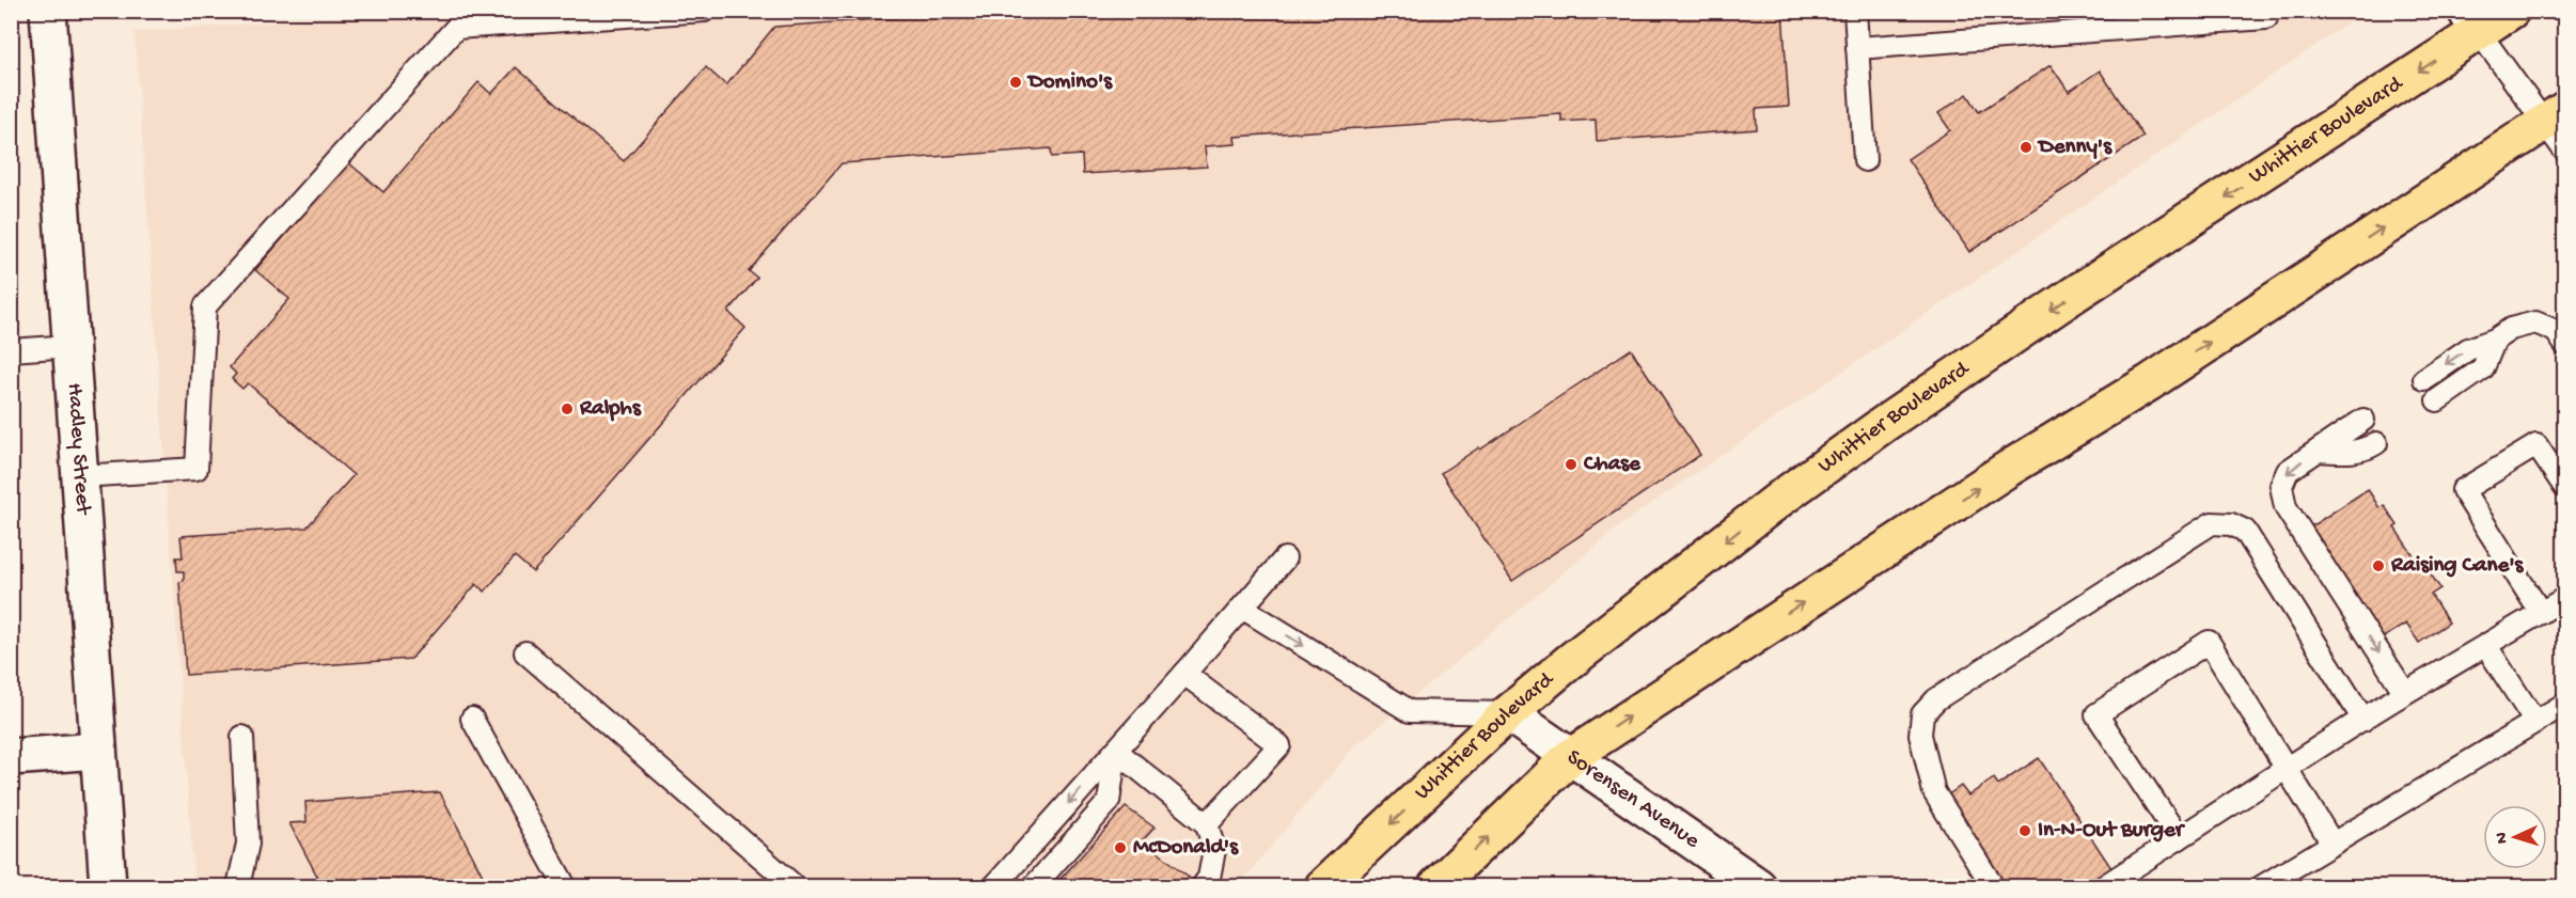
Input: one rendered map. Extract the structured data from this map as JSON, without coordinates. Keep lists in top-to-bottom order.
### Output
{
  "streets": {
    "main road": ["Whittier Boulevard", "Hadley Street", "Sorensen Avenue"]
  },
  "crossings": [
    ["Whittier Boulevard", "Sorensen Avenue"]
  ],
  "places": [
    "Domino's",
    "Denny's",
    "Ralphs",
    "Chase",
    "Raising Cane's",
    "In-N-Out Burger",
    "McDonald's"
  ],
  "north": "left"
}
